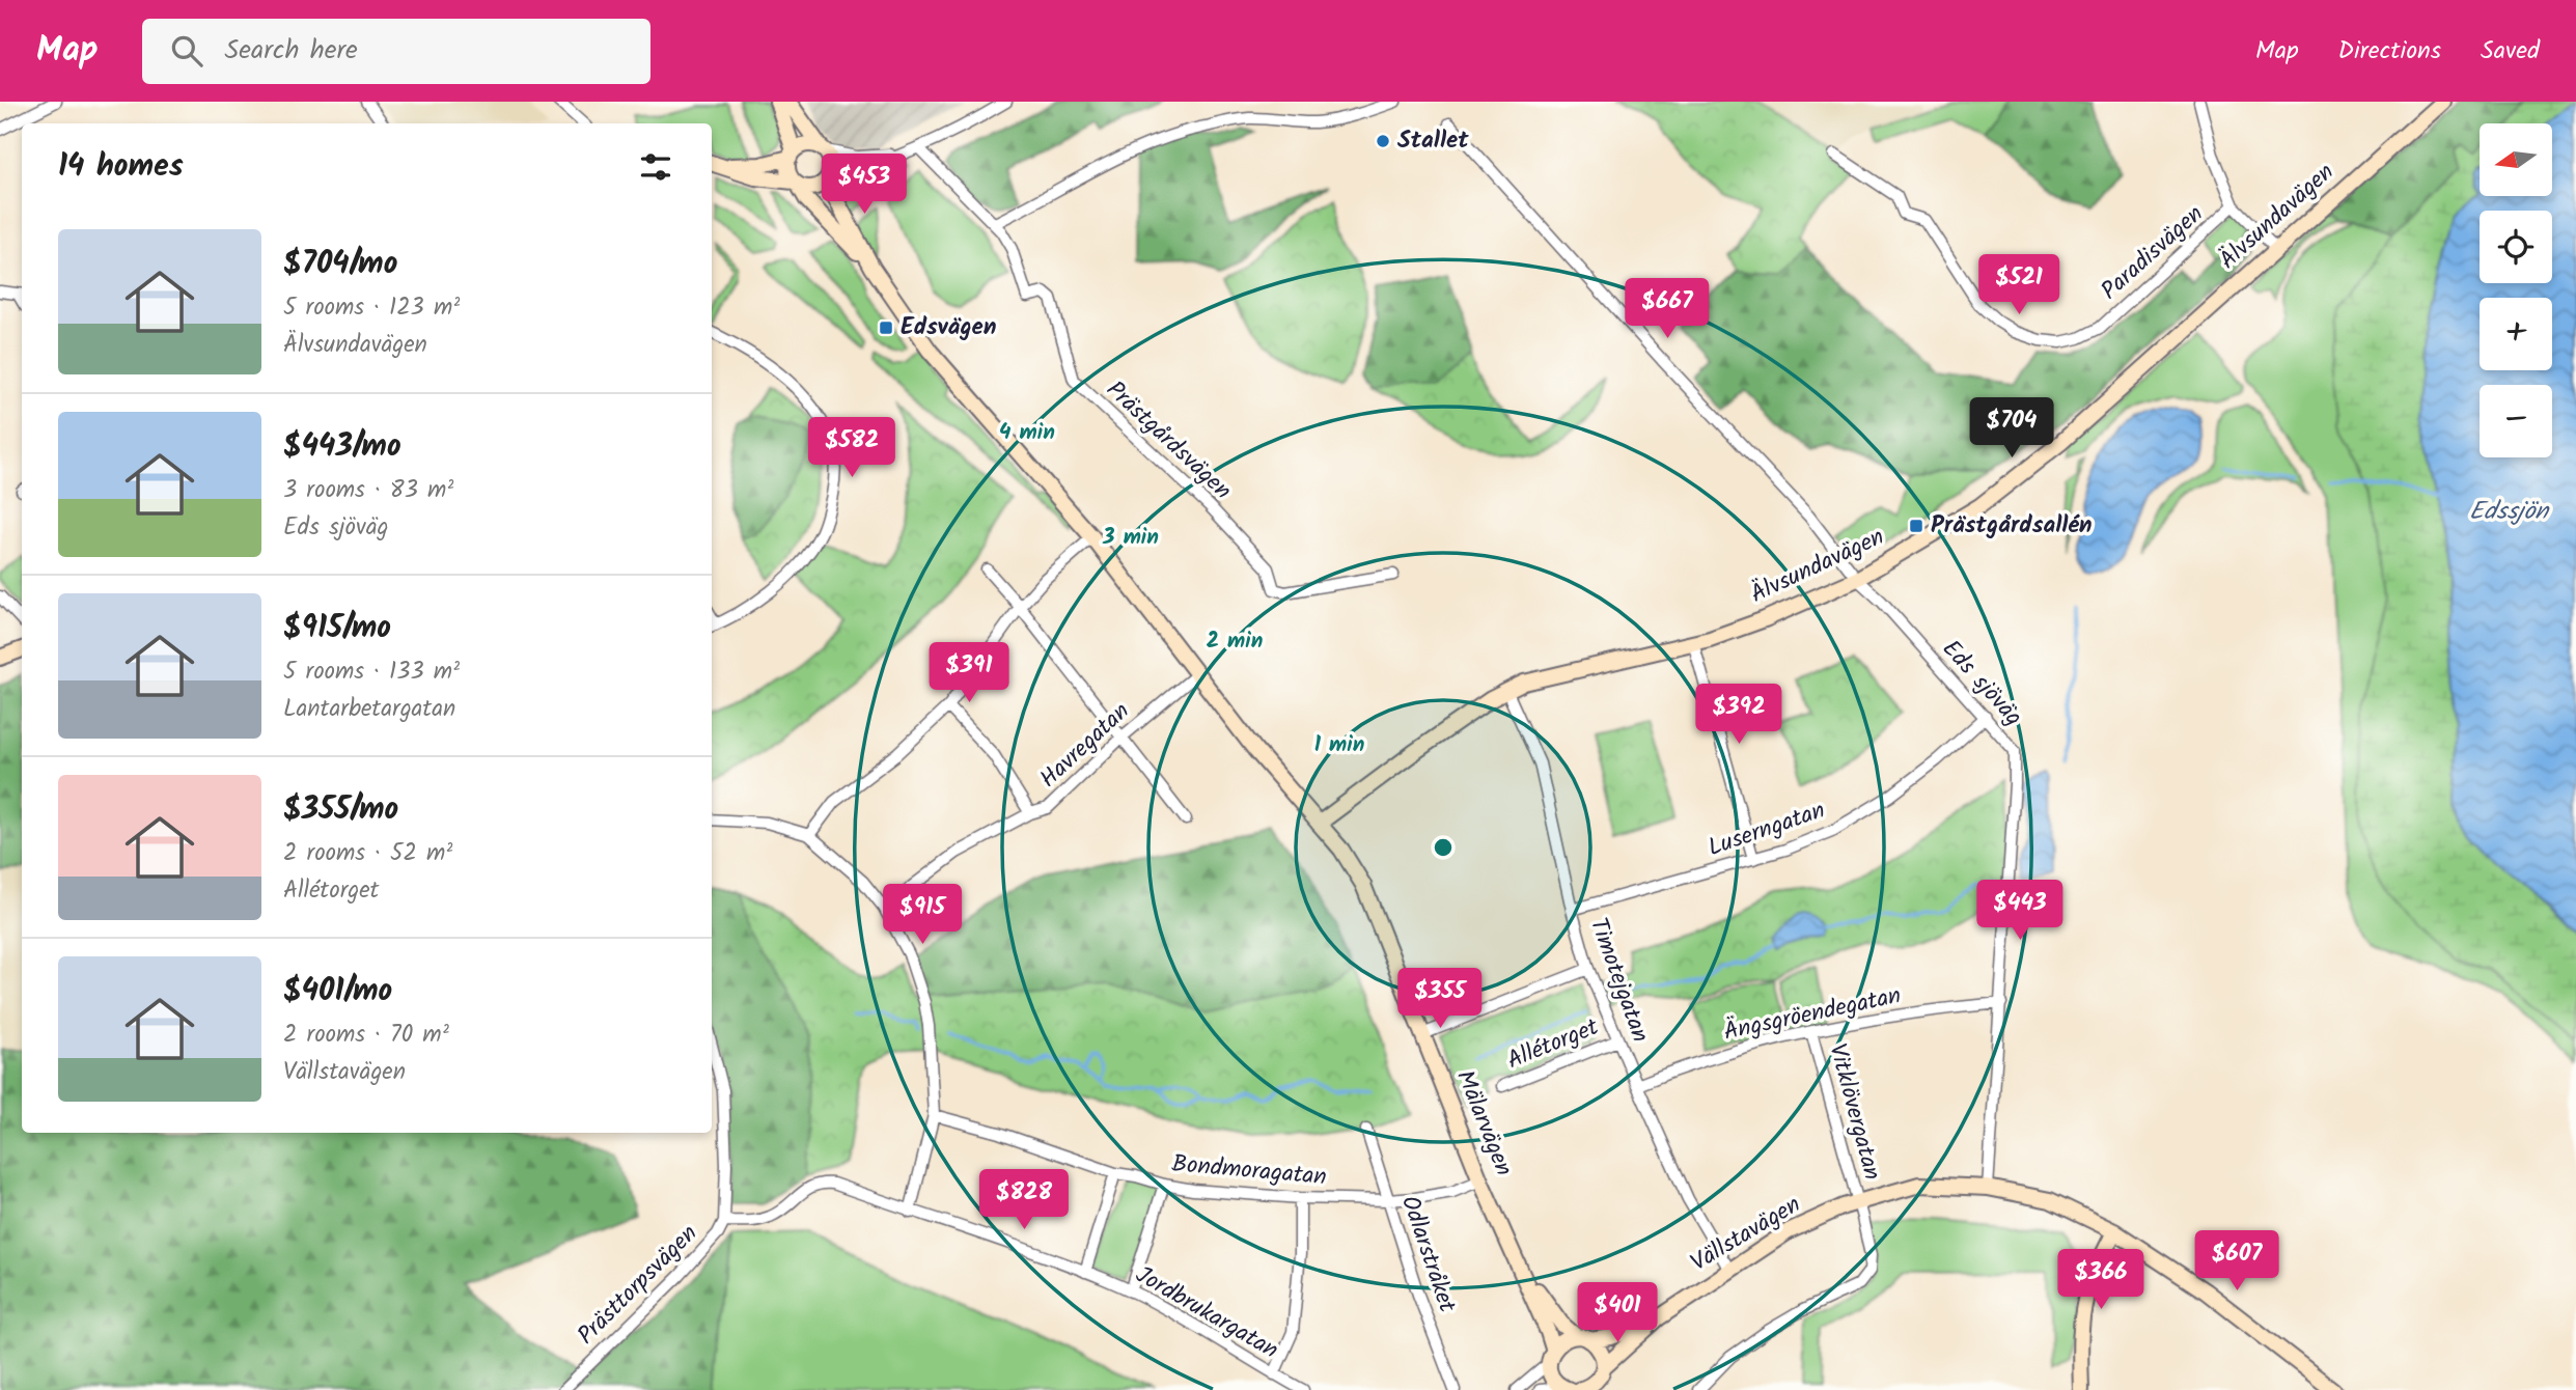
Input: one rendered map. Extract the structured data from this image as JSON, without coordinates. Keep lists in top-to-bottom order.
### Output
{
  "streets": {
    "main road": ["Älvsundavägen", "Mälarvägen", "Vällstavägen"],
    "street": [
      "Paradisvägen",
      "Prästgårdsvägen",
      "Eds sjöväg",
      "Havregatan",
      "Luserngatan",
      "Timotejgatan",
      "Ängsgröendegatan",
      "Allétorget",
      "Vitklövergatan",
      "Bondmoragatan",
      "Odlarstråket",
      "Prästtorpsvägen",
      "Jordbrukargatan"
    ]
  },
  "crossings": [
    ["Älvsundavägen", "Paradisvägen"],
    ["Älvsundavägen", "Eds sjöväg"],
    ["Älvsundavägen", "Timotejgatan"],
    ["Älvsundavägen", "Mälarvägen"],
    ["Eds sjöväg", "Luserngatan"],
    ["Eds sjöväg", "Ängsgröendegatan"],
    ["Eds sjöväg", "Vällstavägen"],
    ["Havregatan", "Mälarvägen"],
    ["Luserngatan", "Timotejgatan"],
    ["Timotejgatan", "Ängsgröendegatan"],
    ["Timotejgatan", "Allétorget"],
    ["Timotejgatan", "Vällstavägen"],
    ["Ängsgröendegatan", "Vitklövergatan"],
    ["Vitklövergatan", "Vällstavägen"],
    ["Mälarvägen", "Bondmoragatan"],
    ["Mälarvägen", "Vällstavägen"],
    ["Bondmoragatan", "Odlarstråket"],
    ["Prästtorpsvägen", "Jordbrukargatan"]
  ],
  "water": ["Edssjön"],
  "places": {
    "other": ["Stallet"],
    "transit": ["Edsvägen", "Prästgårdsallén"]
  },
  "north": "left",
  "page": {
    "header": "Map",
    "search": "Search here",
    "nav": ["Map", "Directions", "Saved"],
    "map_buttons": ["+", "−"],
    "heading": "14 homes",
    "price": [
      "$453",
      "$521",
      "$667",
      "$704",
      "$582",
      "$391",
      "$392",
      "$443",
      "$915",
      "$355",
      "$828",
      "$607",
      "$366",
      "$401"
    ],
    "list": [
      {
        "name": "$704/mo",
        "note": "5 rooms · 123 m² · Älvsundavägen"
      },
      {
        "name": "$443/mo",
        "note": "3 rooms · 83 m² · Eds sjöväg"
      },
      {
        "name": "$915/mo",
        "note": "5 rooms · 133 m² · Lantarbetargatan"
      },
      {
        "name": "$355/mo",
        "note": "2 rooms · 52 m² · Allétorget"
      },
      {
        "name": "$401/mo",
        "note": "2 rooms · 70 m² · Vällstavägen"
      }
    ]
  },
  "rings": [
    "4 min",
    "3 min",
    "2 min",
    "1 min"
  ]
}
